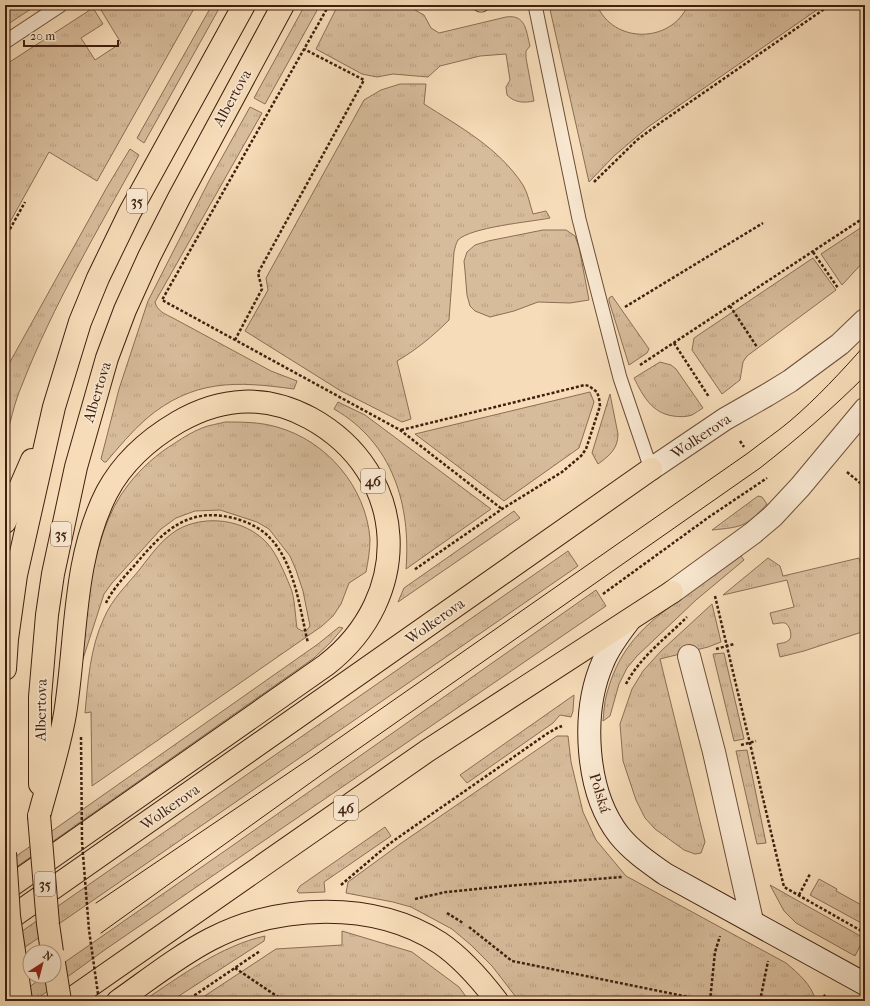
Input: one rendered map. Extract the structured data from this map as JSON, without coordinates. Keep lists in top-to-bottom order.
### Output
{
  "streets": {
    "main road": [
      "Albertova",
      "35",
      "Wolkerova",
      "46"
    ],
    "street": ["Polská"]
  },
  "crossings": [
    ["Albertova", "46"],
    ["35", "46"],
    ["46", "Polská"]
  ],
  "scale_bar": "20 m",
  "north": "top right"
}
